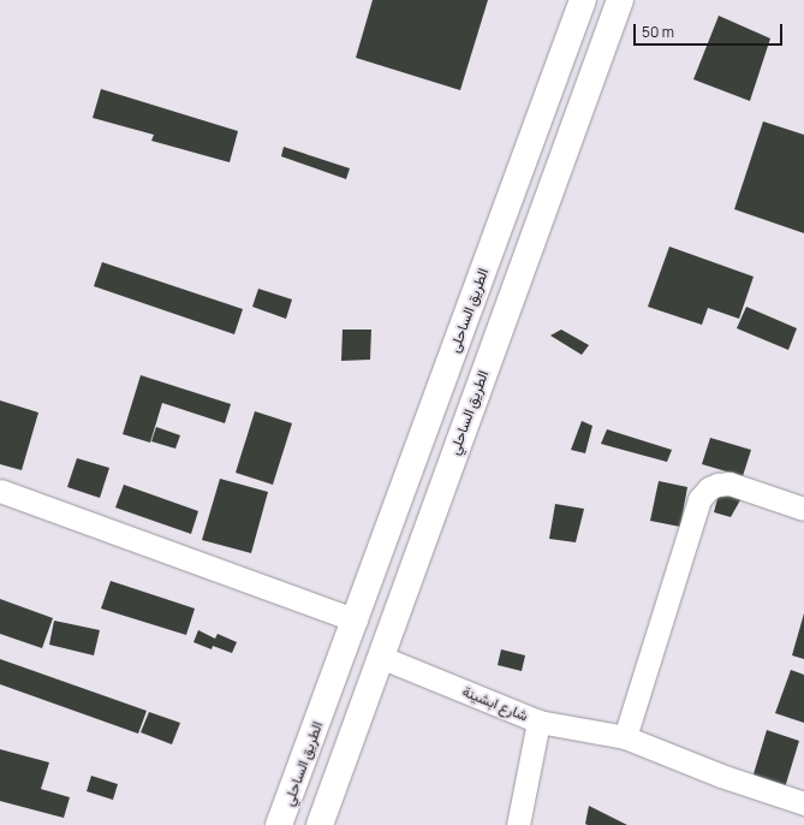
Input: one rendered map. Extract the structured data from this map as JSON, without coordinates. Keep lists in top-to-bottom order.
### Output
{
  "streets": {
    "highway": ["الطريق الساحلى", "الطريق الساحلي"],
    "street": ["شارع ابشينة"]
  },
  "crossings": [
    ["الطريق الساحلى", "الطريق الساحلي"],
    ["الطريق الساحلي", "شارع ابشينة"]
  ],
  "scale_bar": "50 m"
}
